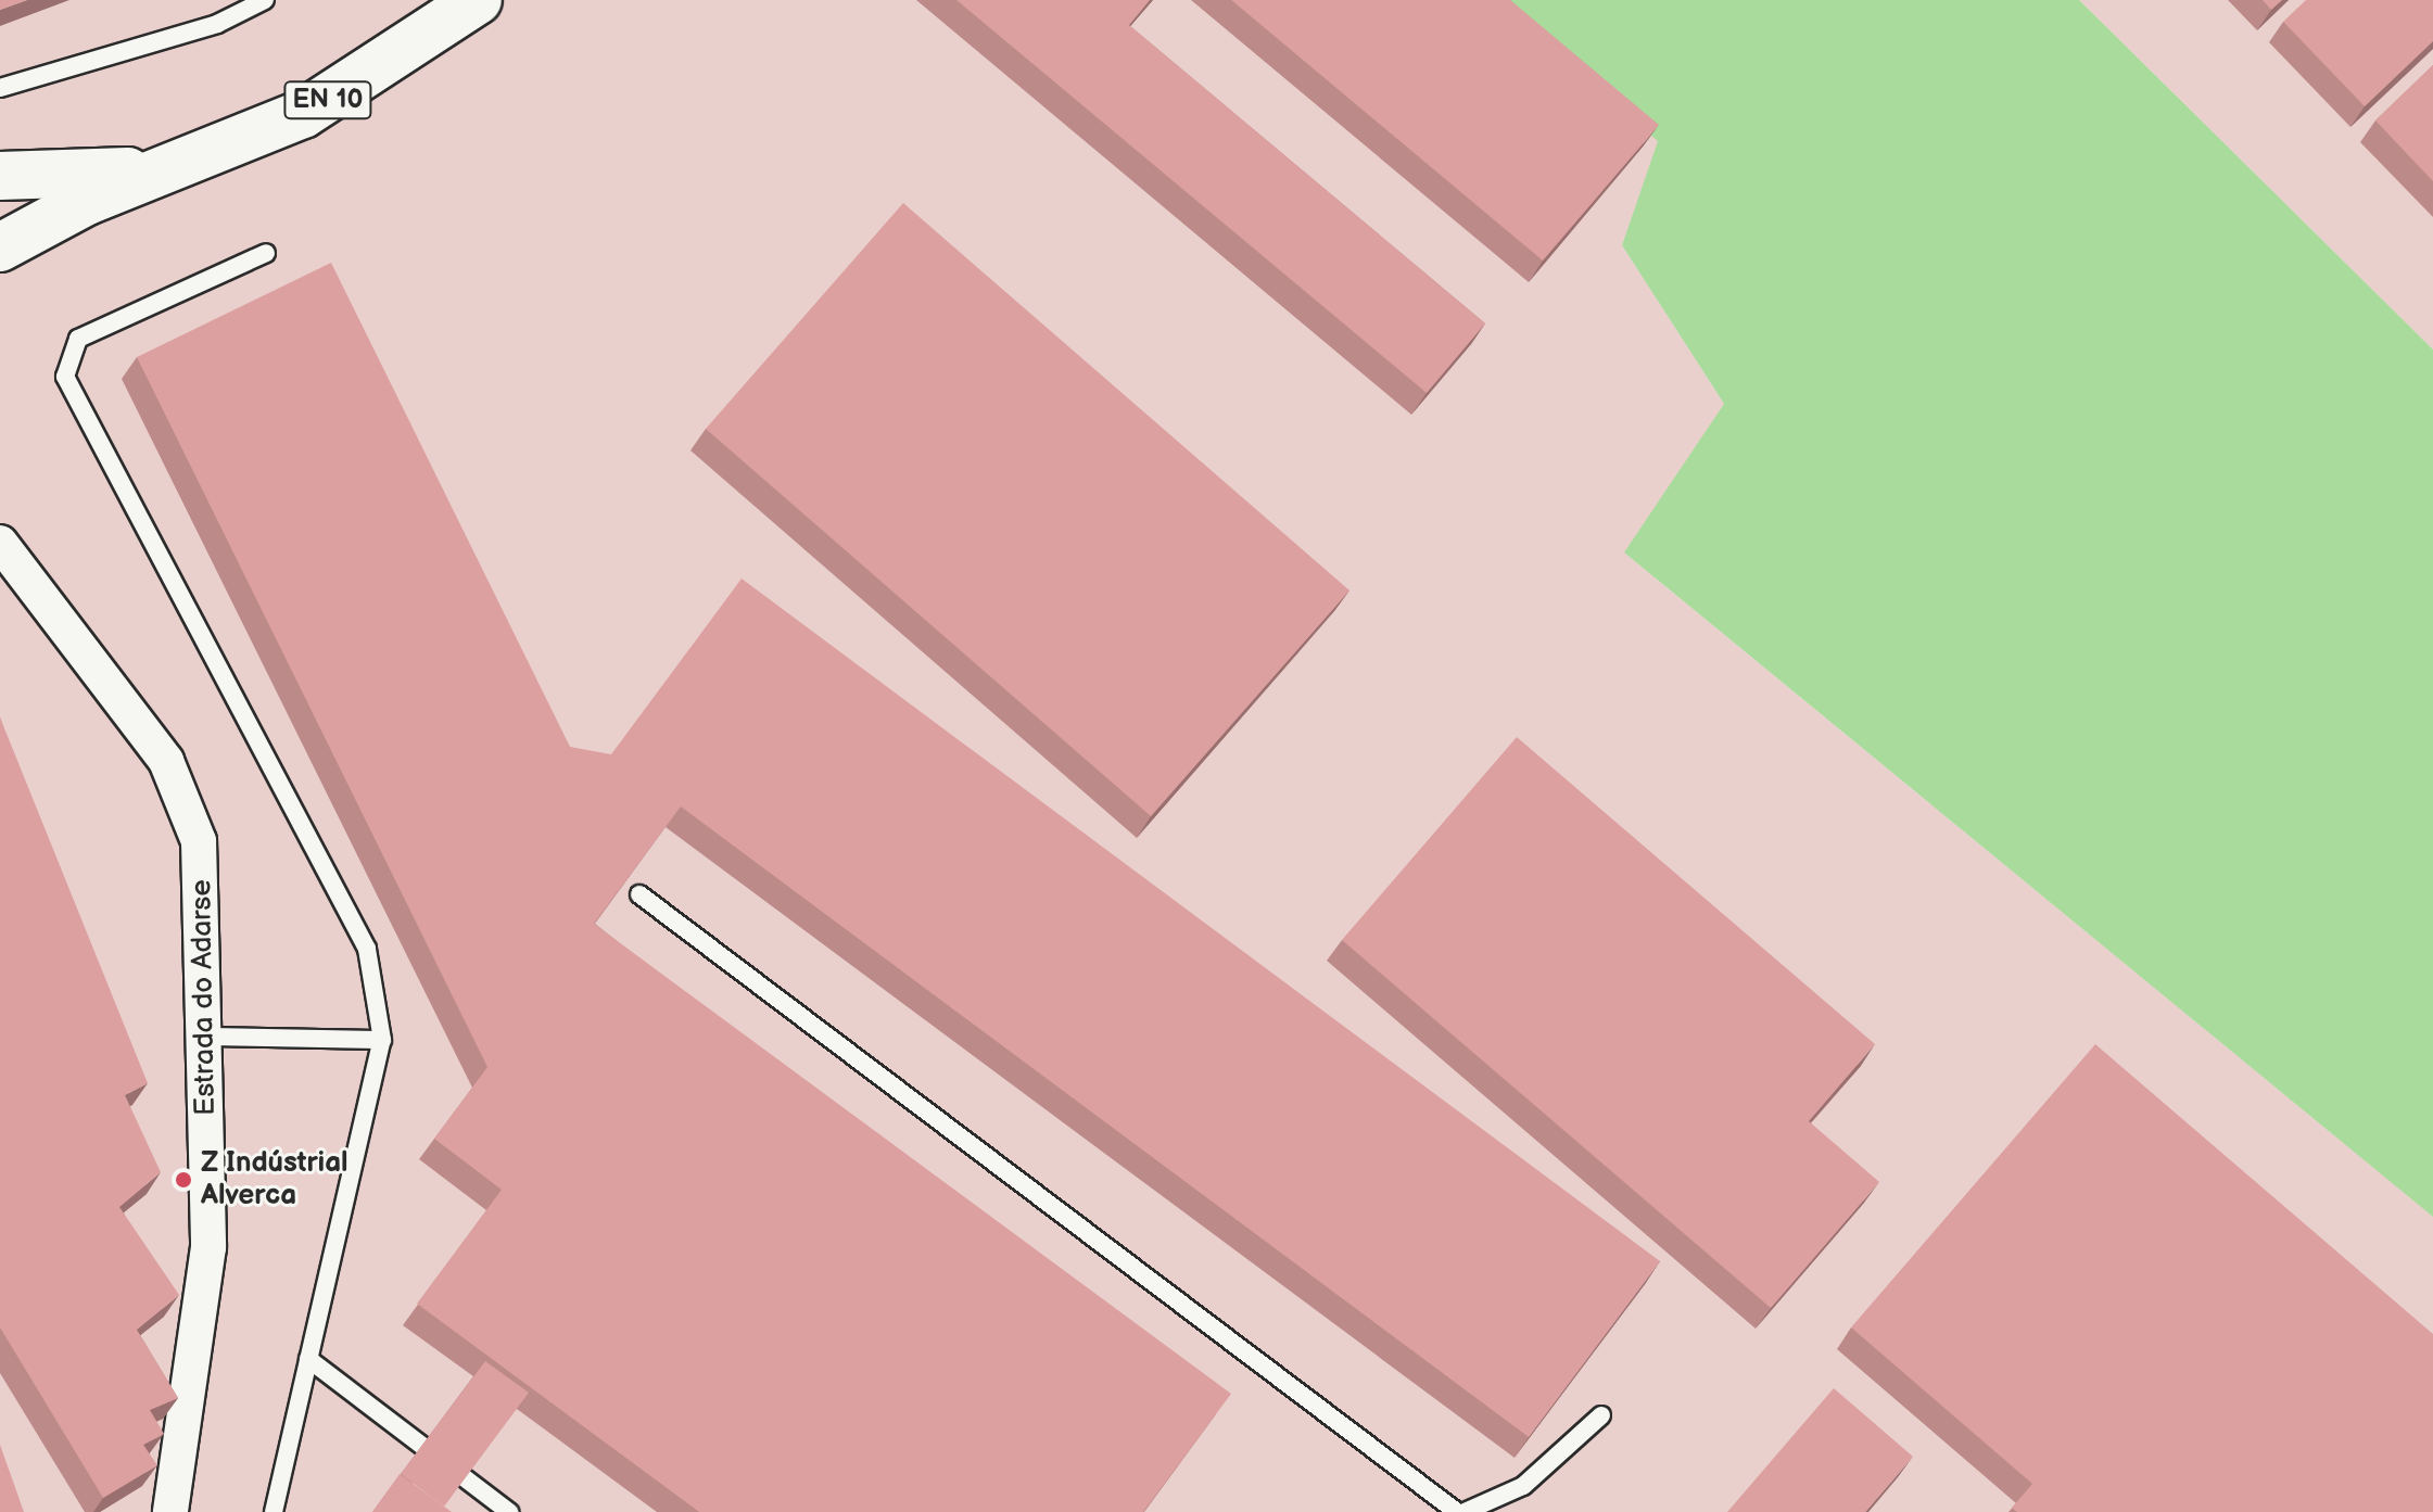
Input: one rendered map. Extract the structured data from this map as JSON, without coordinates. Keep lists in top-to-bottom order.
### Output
{
  "streets": {
    "main road": ["EN 10"],
    "street": ["Estrada do Adarse"]
  },
  "places": ["Z Indústrial Alverca"]
}
